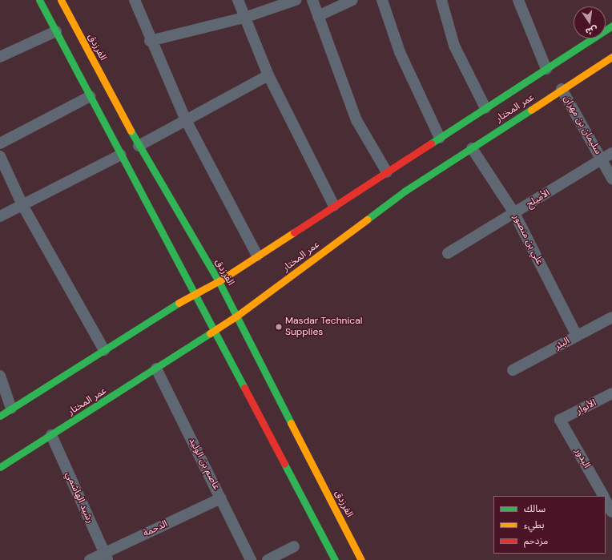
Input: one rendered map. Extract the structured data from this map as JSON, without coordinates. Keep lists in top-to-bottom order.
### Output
{
  "streets": {
    "street": [
      "الفرزدق",
      "عمر المختار",
      "سليمان بن مهران",
      "الأميلح",
      "علي بن منصور",
      "البئر",
      "الأنوار",
      "البدور",
      "عاصم بن الوليد",
      "رشيد الهاشمي",
      "الدحمة"
    ]
  },
  "crossings": [
    ["الفرزدق", "عمر المختار"],
    ["عمر المختار", "سليمان بن مهران"],
    ["عمر المختار", "علي بن منصور"],
    ["عمر المختار", "عاصم بن الوليد"],
    ["عمر المختار", "رشيد الهاشمي"],
    ["سليمان بن مهران", "الأميلح"],
    ["الأميلح", "علي بن منصور"],
    ["علي بن منصور", "البئر"],
    ["الأنوار", "البدور"],
    ["عاصم بن الوليد", "الدحمة"],
    ["رشيد الهاشمي", "الدحمة"]
  ],
  "places": ["Masdar Technical Supplies"],
  "legend": ["سالك", "بطيء", "مزدحم"],
  "north": "bottom"
}
